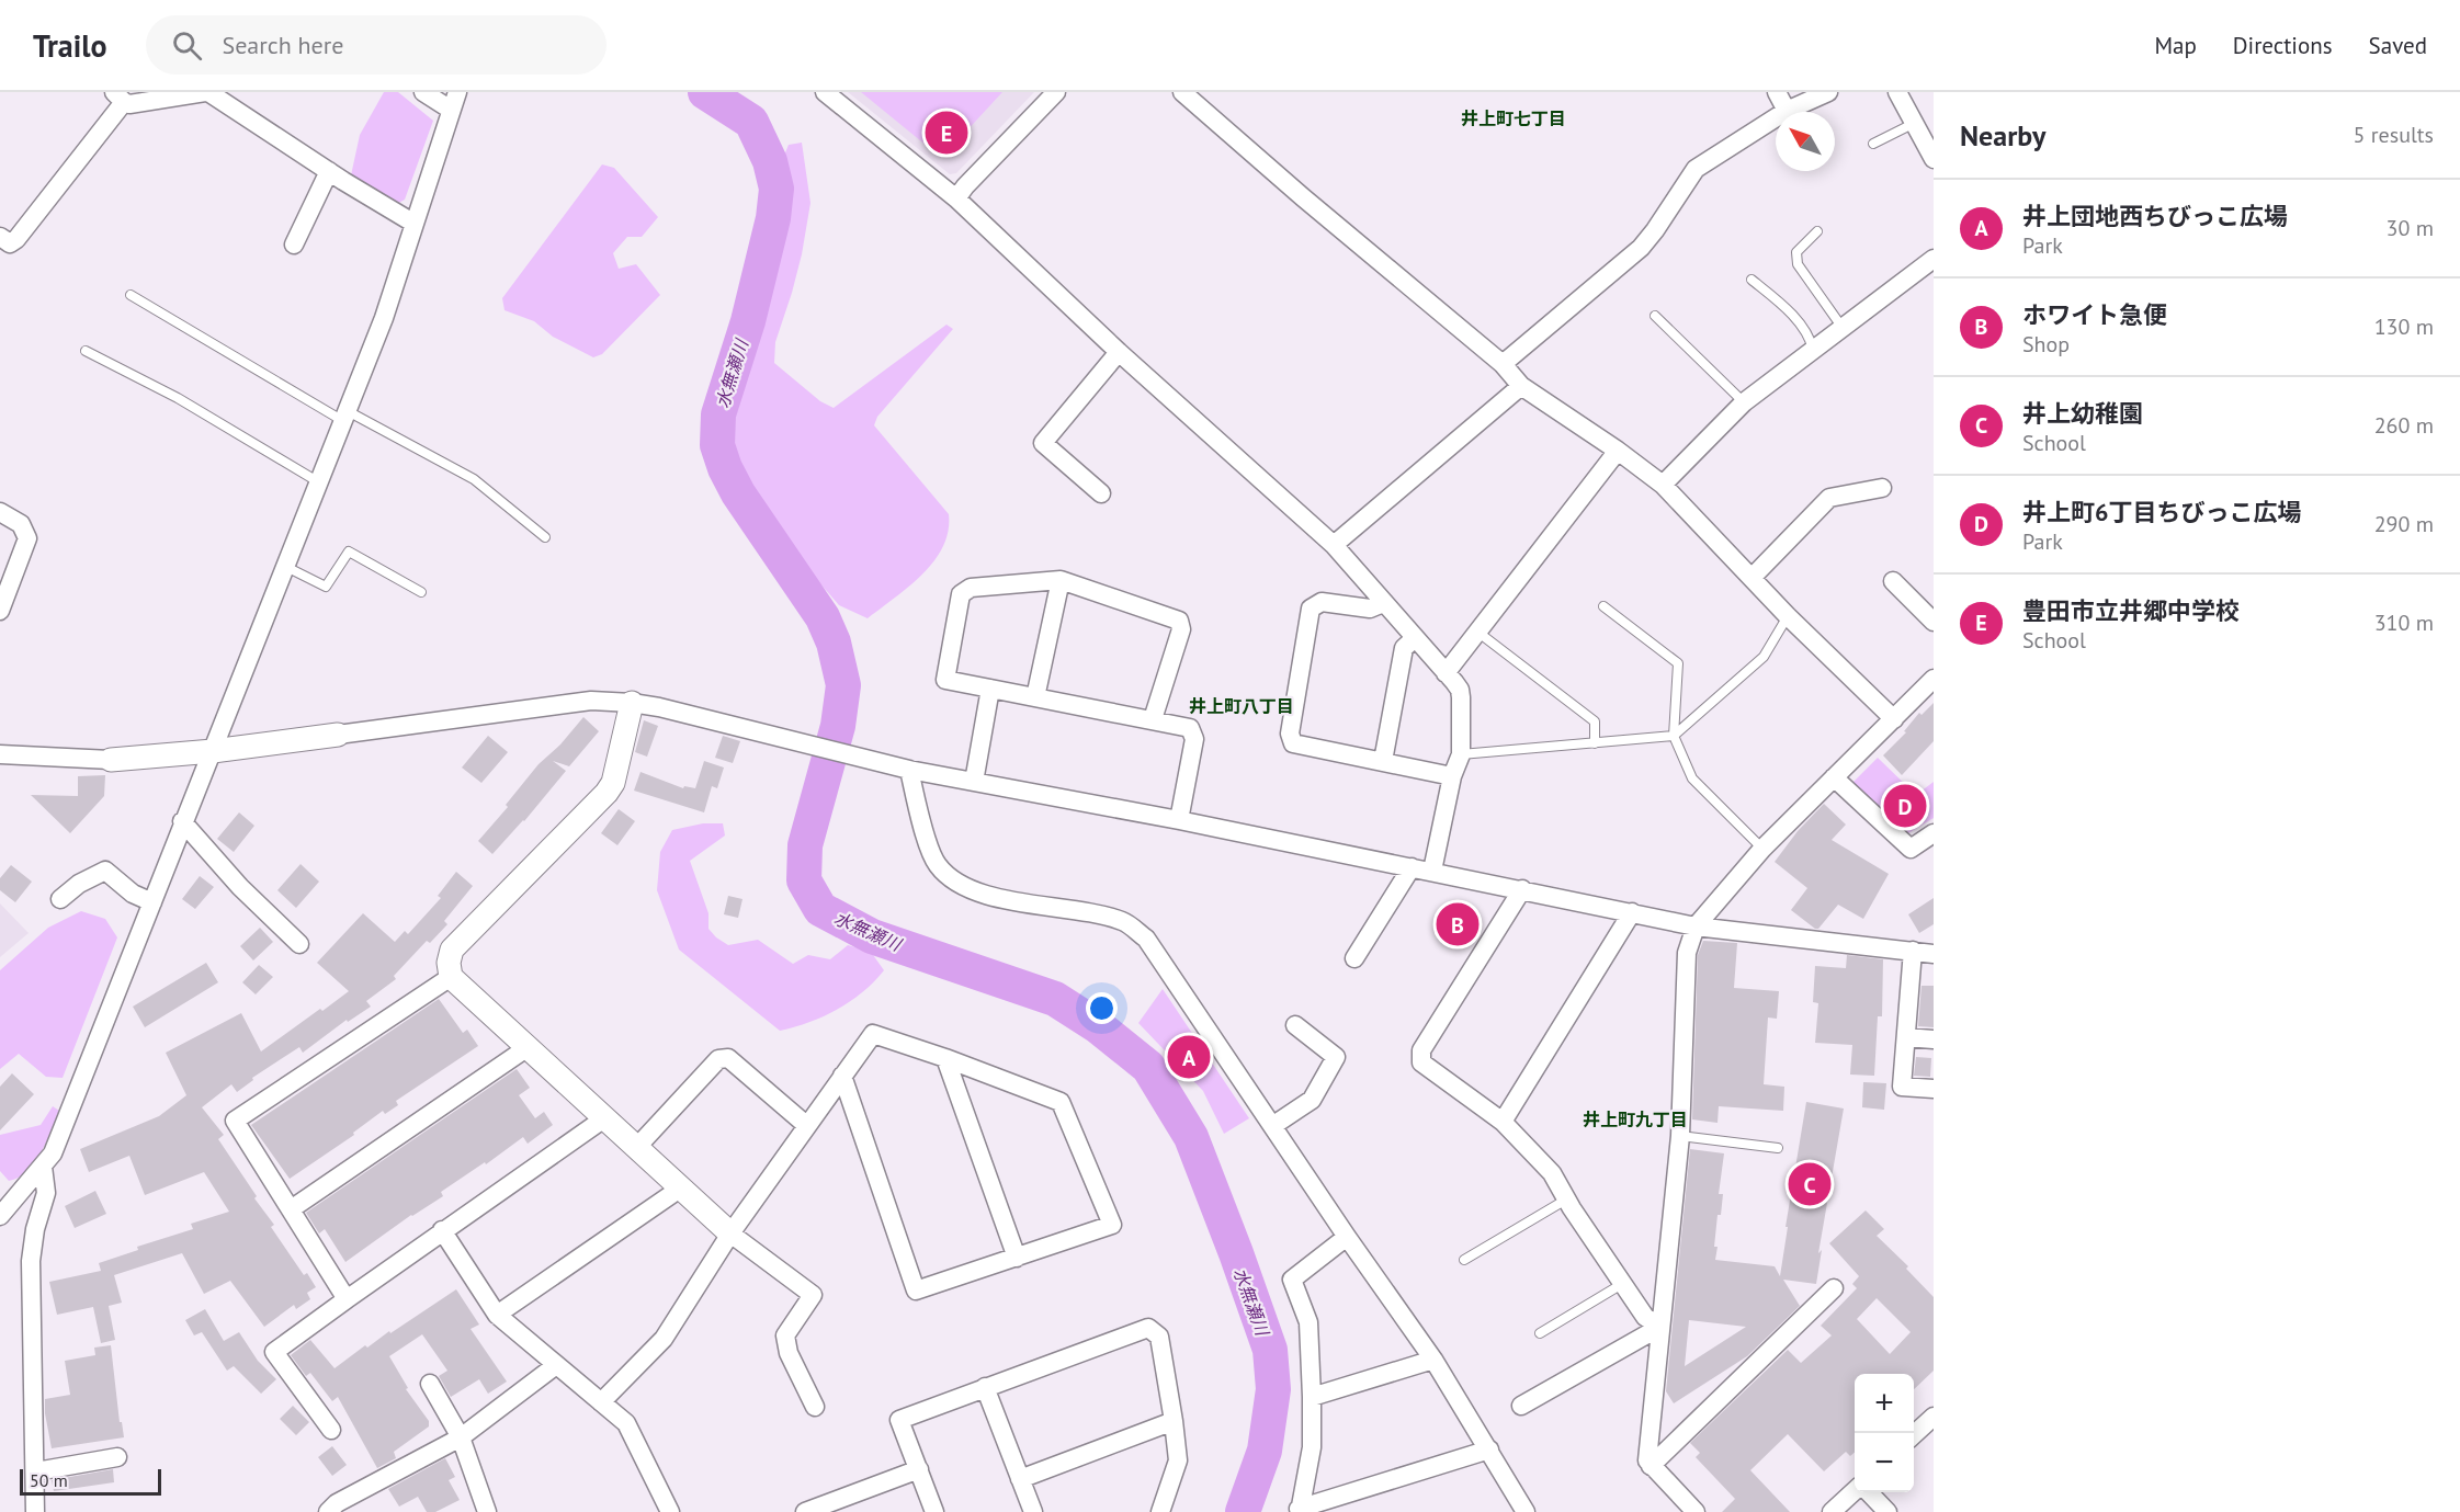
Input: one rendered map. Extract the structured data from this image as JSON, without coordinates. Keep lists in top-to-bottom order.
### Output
{
  "districts": ["井上町七丁目", "井上町八丁目", "井上町九丁目"],
  "water": ["水無瀬川"],
  "scale_bar": "50 m",
  "north": "top left",
  "page": {
    "header": "Trailo",
    "search": "Search here",
    "nav": ["Map", "Directions", "Saved"],
    "heading": ["Nearby", "5 results"],
    "pins": [
      "E",
      "D",
      "B",
      "A",
      "C"
    ],
    "list": [
      {
        "mark": "A",
        "name": "井上団地西ちびっこ広場",
        "note": "Park",
        "value": "30 m"
      },
      {
        "mark": "B",
        "name": "ホワイト急便",
        "note": "Shop",
        "value": "130 m"
      },
      {
        "mark": "C",
        "name": "井上幼稚園",
        "note": "School",
        "value": "260 m"
      },
      {
        "mark": "D",
        "name": "井上町6丁目ちびっこ広場",
        "note": "Park",
        "value": "290 m"
      },
      {
        "mark": "E",
        "name": "豊田市立井郷中学校",
        "note": "School",
        "value": "310 m"
      }
    ],
    "map_buttons": ["+", "−"],
    "scale": "50 m"
  }
}
